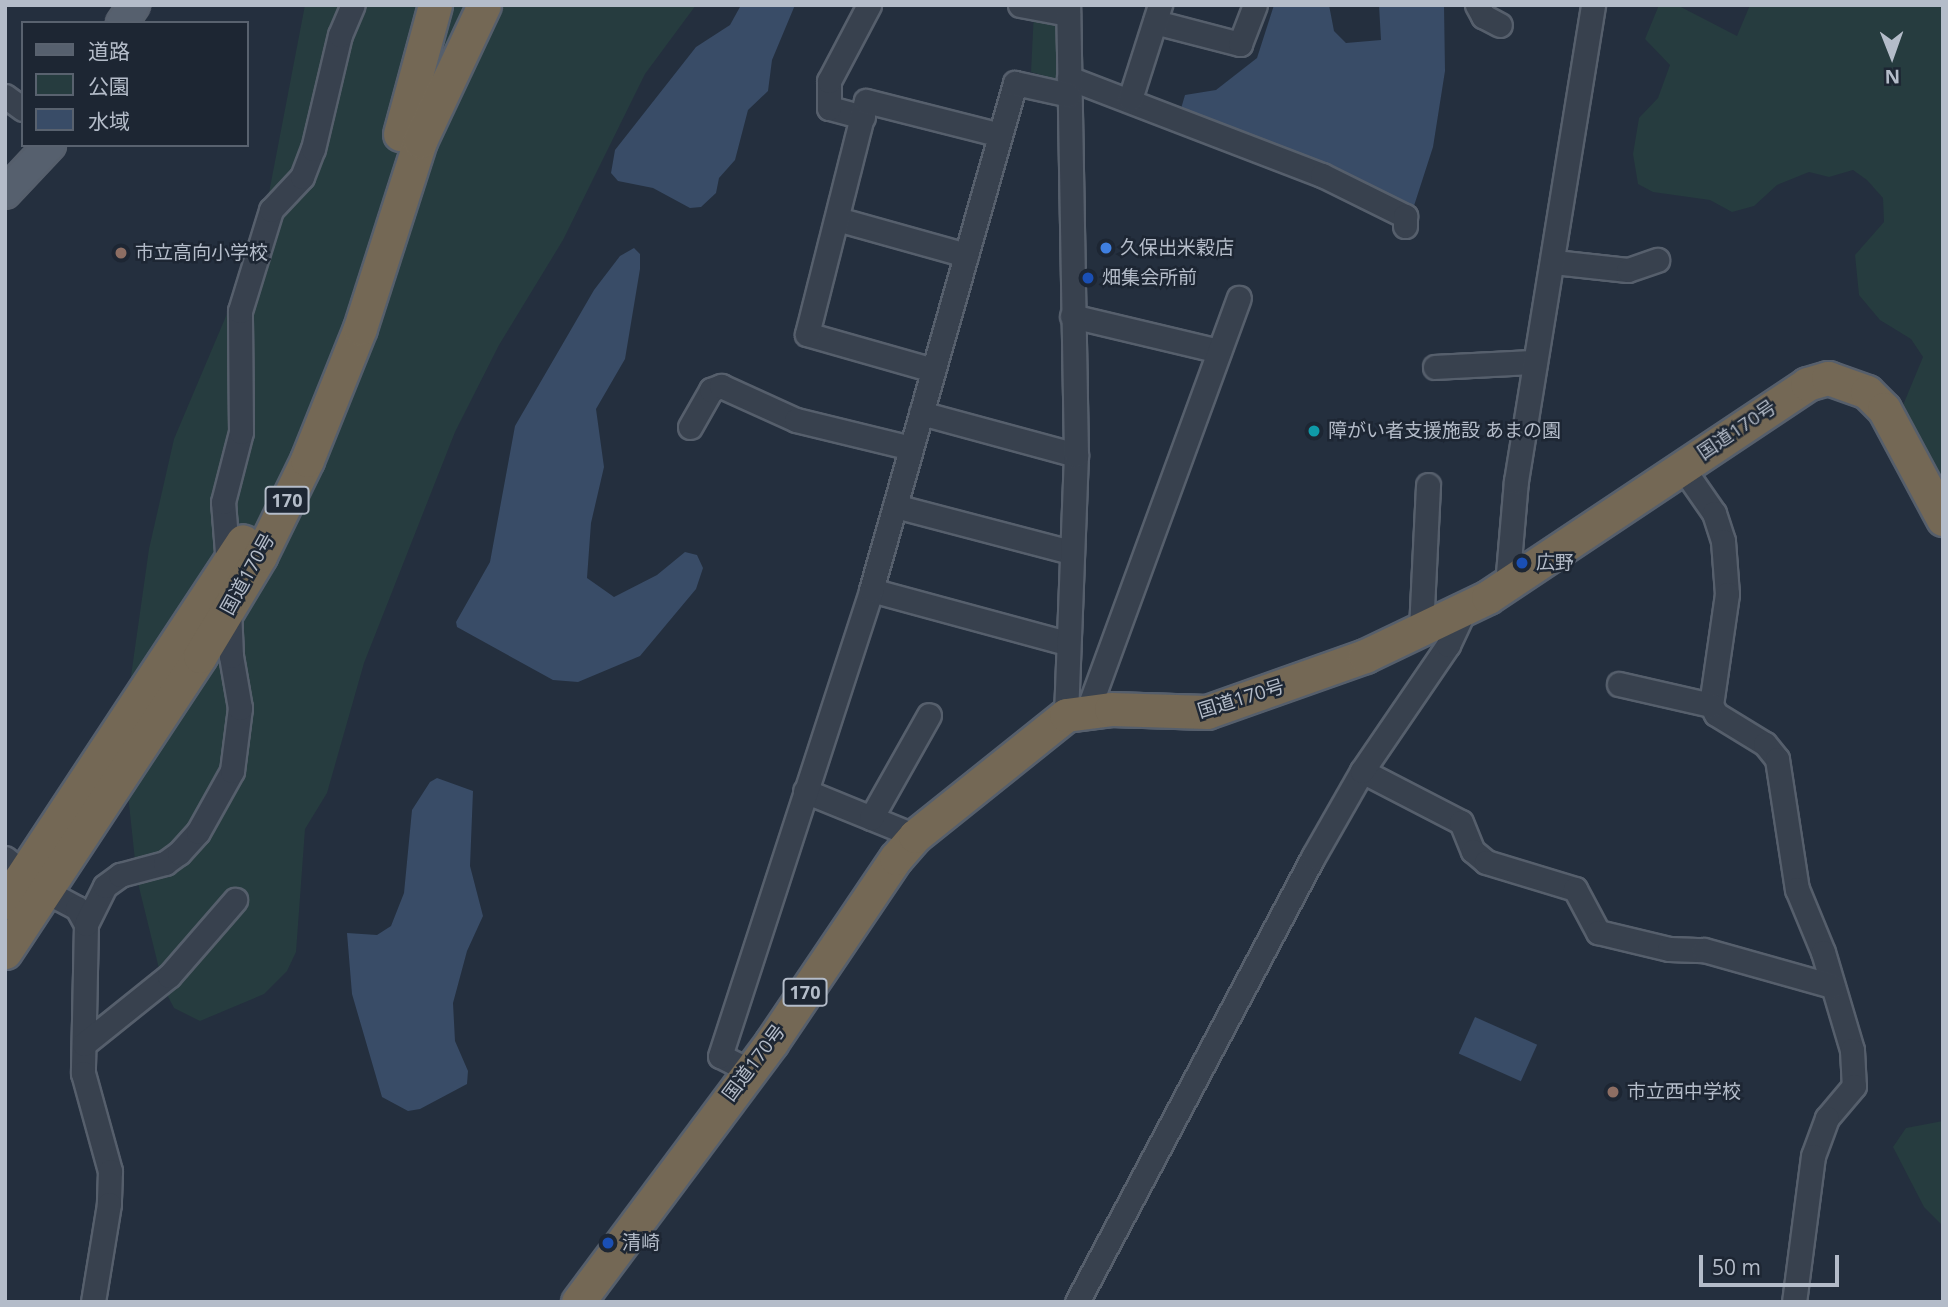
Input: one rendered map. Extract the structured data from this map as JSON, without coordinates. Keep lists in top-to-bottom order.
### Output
{
  "streets": {
    "highway": ["国道170号", "170"]
  },
  "places": [
    "久保出米穀店",
    "市立高向小学校",
    "畑集会所前",
    "障がい者支援施設 あまの園",
    "広野",
    "市立西中学校",
    "清崎"
  ],
  "legend": ["道路", "公園", "水域"],
  "scale_bar": "50 m",
  "north": "bottom"
}
